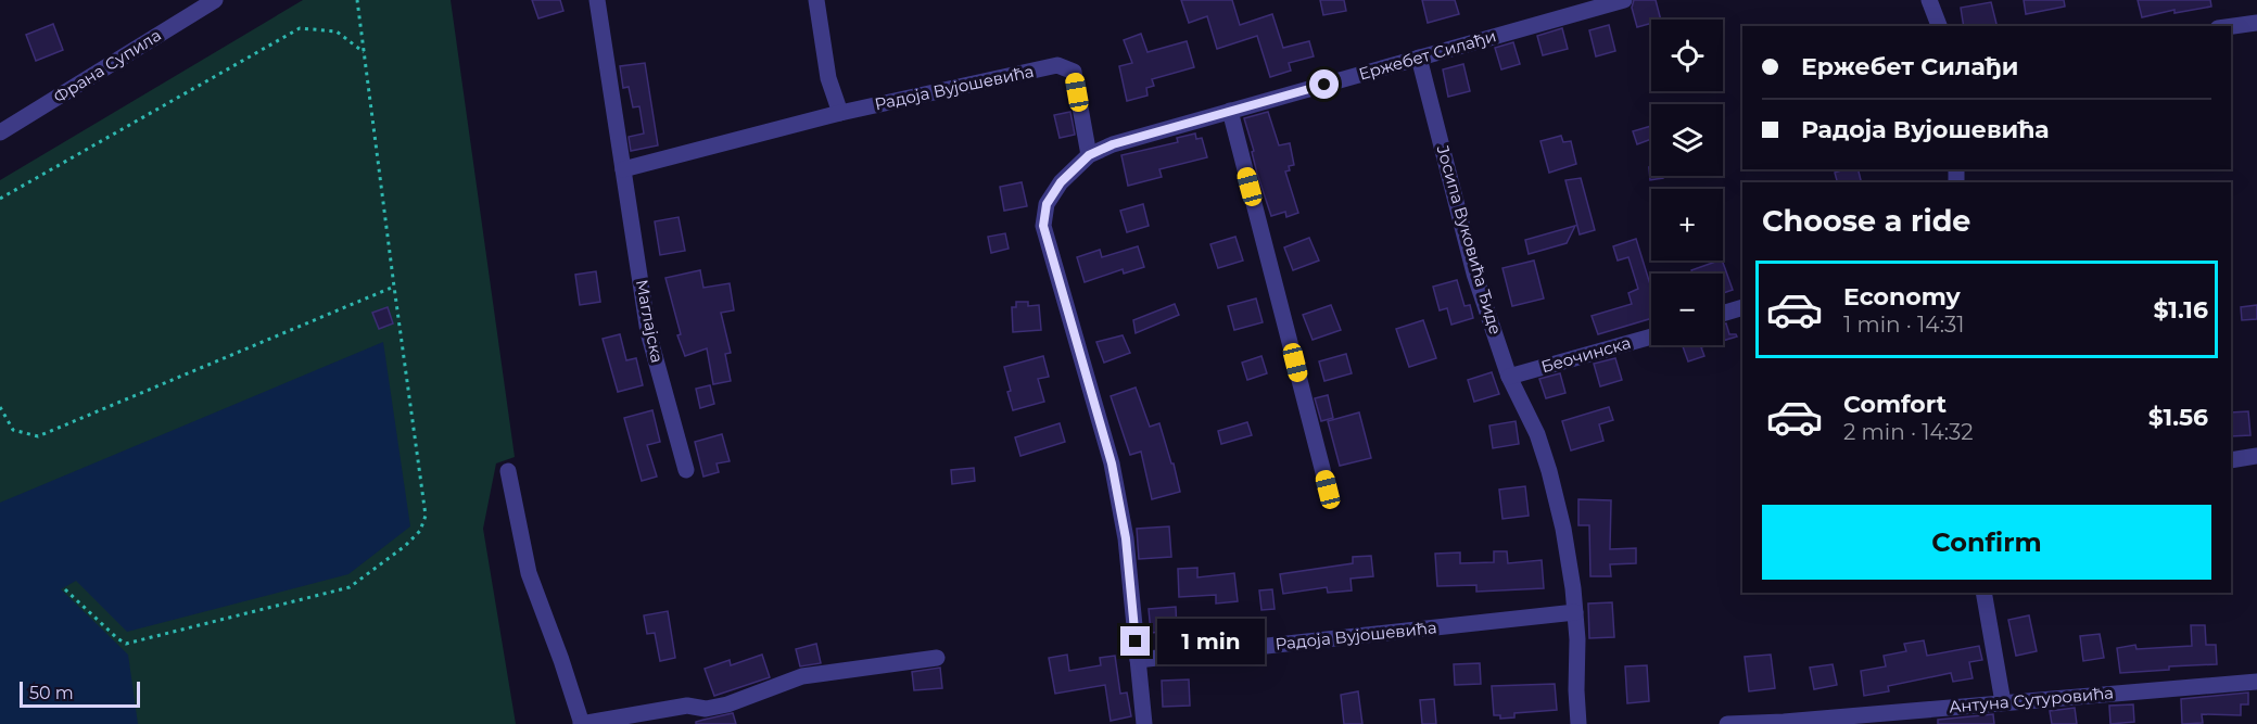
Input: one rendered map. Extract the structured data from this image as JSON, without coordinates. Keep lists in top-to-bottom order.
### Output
{
  "streets": {
    "street": [
      "Ержебет Силађи",
      "Франа Супила",
      "Радоја Вујошевића",
      "Јосипа Вуковића Ђиде",
      "Маглајска",
      "Беочинска",
      "Антуна Сутуровића"
    ]
  },
  "crossings": [
    ["Ержебет Силађи", "Радоја Вујошевића"],
    ["Ержебет Силађи", "Јосипа Вуковића Ђиде"],
    ["Радоја Вујошевића", "Јосипа Вуковића Ђиде"],
    ["Јосипа Вуковића Ђиде", "Беочинска"]
  ],
  "scale_bar": "50 m",
  "page": {
    "map_buttons": ["+", "−"],
    "banner": ["Ержебет Силађи", "Радоја Вујошевића"],
    "heading": "Choose a ride",
    "list": [
      {
        "name": "Economy",
        "note": "1 min · 14:31",
        "value": "$1.16"
      },
      {
        "name": "Comfort",
        "note": "2 min · 14:32",
        "value": "$1.56"
      }
    ],
    "buttons": "Confirm",
    "bubble": "1 min",
    "scale": "50 m"
  }
}
